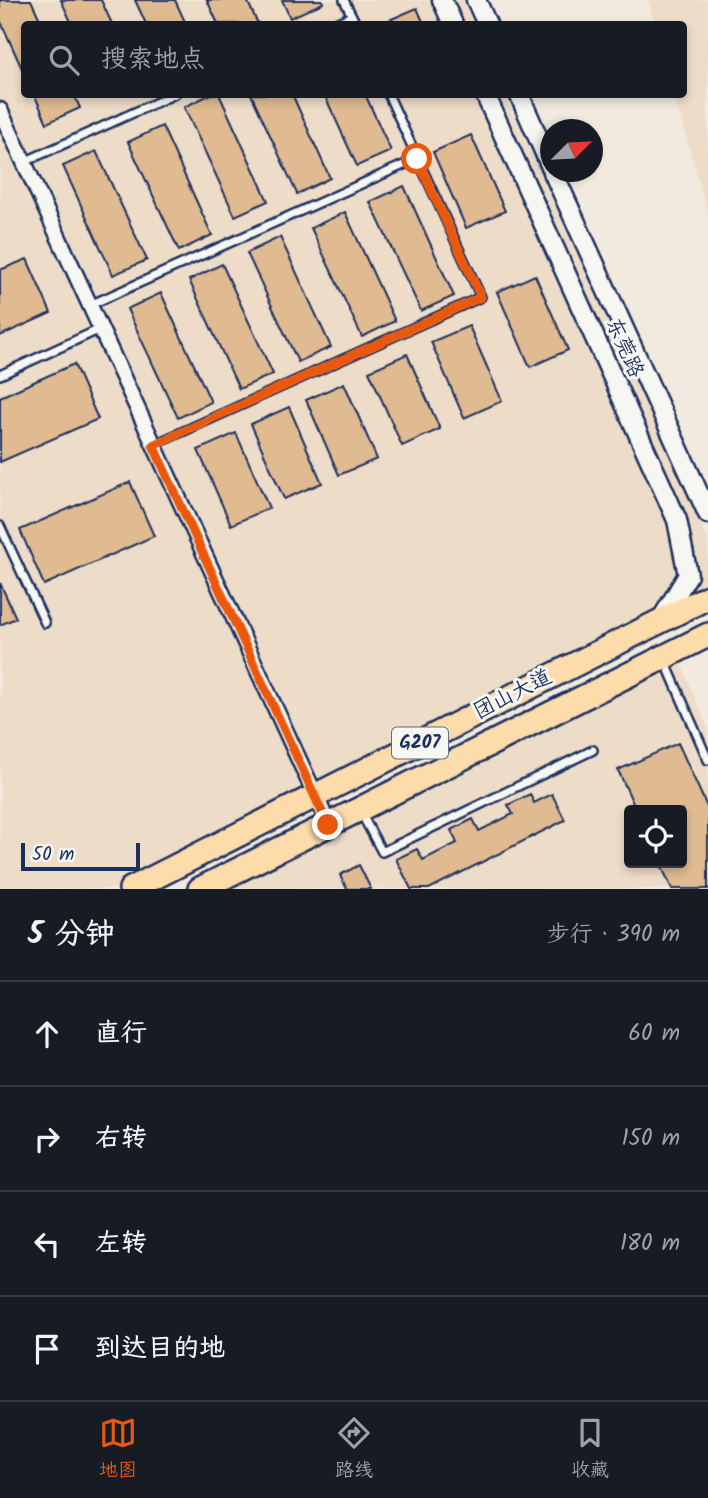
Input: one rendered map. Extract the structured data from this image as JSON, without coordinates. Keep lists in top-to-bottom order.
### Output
{
  "streets": {
    "highway": ["团山大道", "G207"],
    "street": ["东莞路"]
  },
  "crossings": [
    ["东莞路", "团山大道"]
  ],
  "scale_bar": "50 m",
  "north": "top right",
  "page": {
    "search": "搜索地点",
    "scale": "50 m",
    "heading": ["5 分钟", "步行 · 390 m"],
    "list": [
      ["直行", "60 m"],
      ["右转", "150 m"],
      ["左转", "180 m"],
      "到达目的地"
    ],
    "nav": ["地图", "路线", "收藏"]
  }
}
